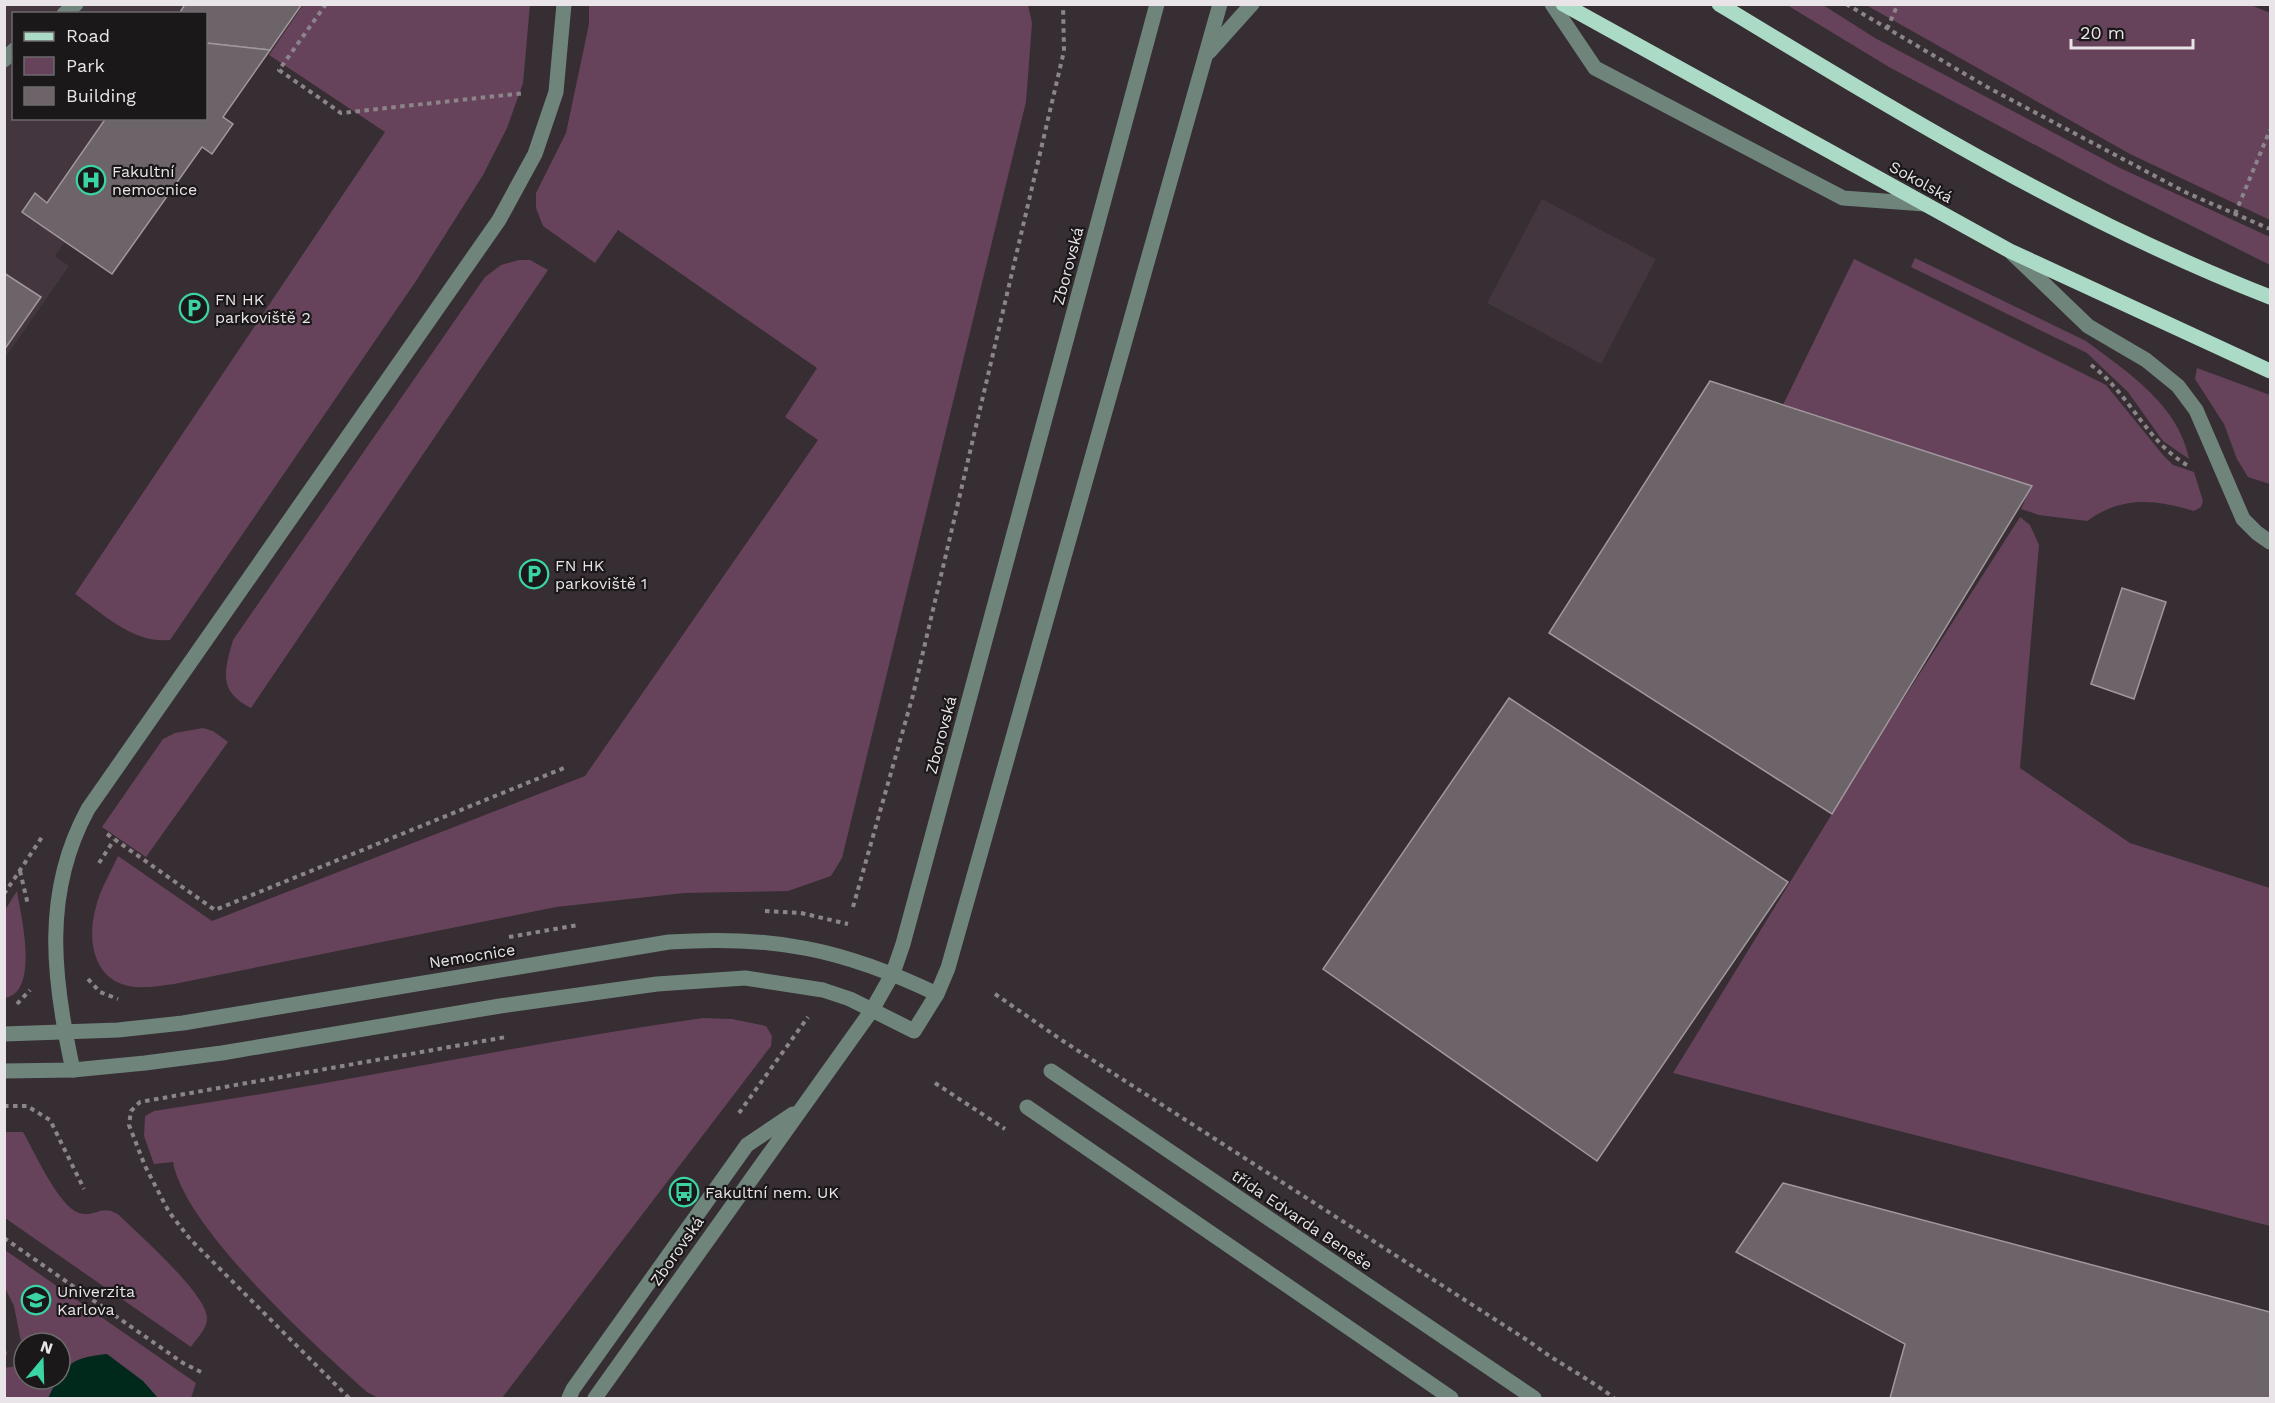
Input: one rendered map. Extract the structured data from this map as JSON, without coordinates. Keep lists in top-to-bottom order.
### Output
{
  "streets": {
    "main road": ["Sokolská"],
    "street": ["Zborovská", "Nemocnice", "třída Edvarda Beneše"]
  },
  "crossings": [
    ["Zborovská", "Nemocnice"]
  ],
  "places": {
    "hospital": ["Fakultní nemocnice"],
    "parking": ["FN HK parkoviště 2", "FN HK parkoviště 1"],
    "bus stop": ["Fakultní nem. UK"],
    "school or university": ["Univerzita Karlova"]
  },
  "legend": ["Road", "Park", "Building"],
  "scale_bar": "20 m",
  "north": "top"
}
